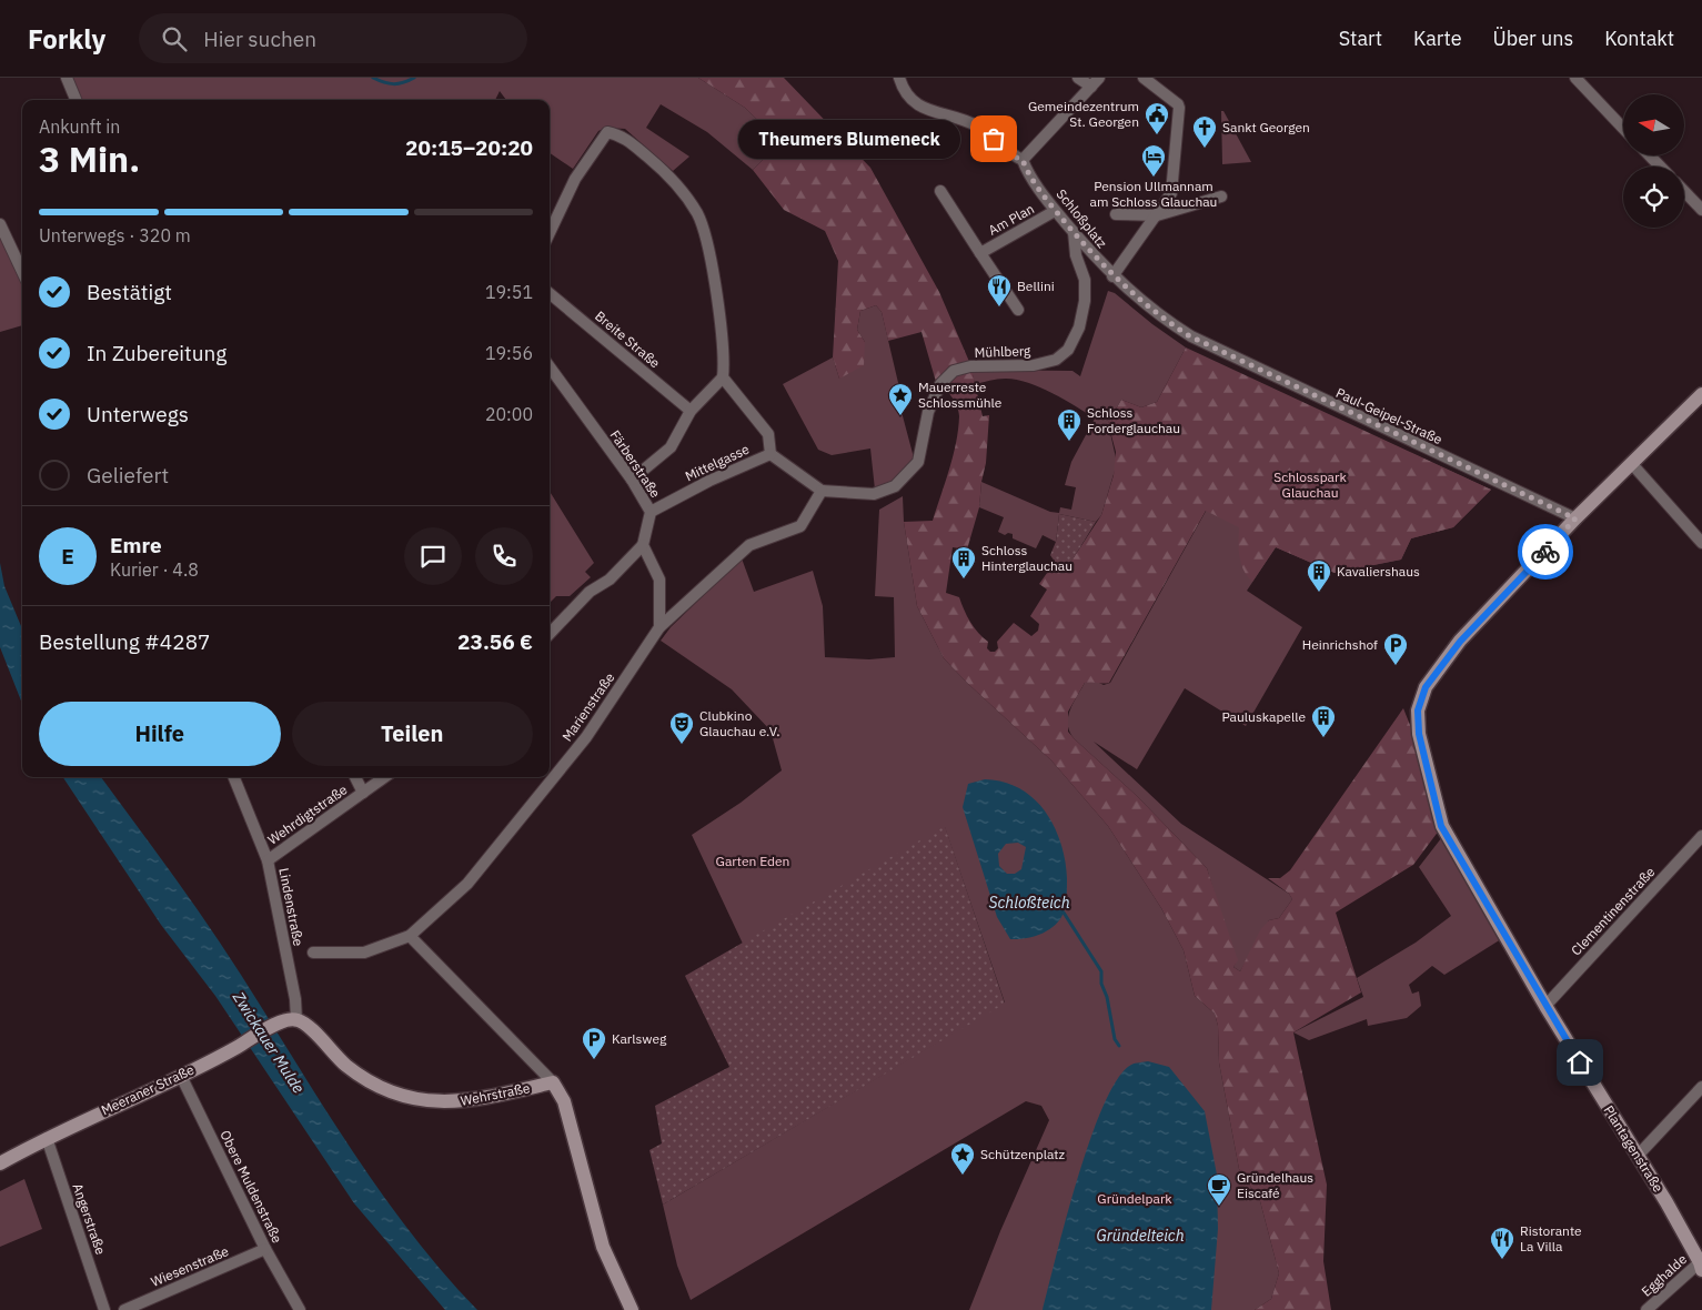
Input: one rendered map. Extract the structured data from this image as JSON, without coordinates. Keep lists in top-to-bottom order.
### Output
{
  "streets": {
    "street": [
      "Schloßplatz",
      "Am Plan",
      "Breite Straße",
      "Mühlberg",
      "Paul-Geipel-Straße",
      "Mittelgasse",
      "Färberstraße",
      "Marienstraße",
      "Wehrdigtstraße",
      "Lindenstraße",
      "Clementinenstraße",
      "Meeraner Straße",
      "Wehrstraße",
      "Plantagenstraße",
      "Obere Muldenstraße",
      "Angerstraße",
      "Wiesenstraße",
      "Egghalde"
    ]
  },
  "crossings": [
    ["Schloßplatz", "Am Plan"],
    ["Schloßplatz", "Mühlberg"],
    ["Schloßplatz", "Paul-Geipel-Straße"],
    ["Mühlberg", "Mittelgasse"],
    ["Mühlberg", "Marienstraße"],
    ["Paul-Geipel-Straße", "Plantagenstraße"],
    ["Mittelgasse", "Färberstraße"],
    ["Mittelgasse", "Marienstraße"],
    ["Marienstraße", "Wehrstraße"],
    ["Wehrdigtstraße", "Lindenstraße"],
    ["Lindenstraße", "Meeraner Straße"],
    ["Lindenstraße", "Wehrstraße"],
    ["Clementinenstraße", "Plantagenstraße"],
    ["Meeraner Straße", "Wehrstraße"],
    ["Meeraner Straße", "Obere Muldenstraße"],
    ["Meeraner Straße", "Angerstraße"],
    ["Plantagenstraße", "Egghalde"],
    ["Obere Muldenstraße", "Wiesenstraße"]
  ],
  "water": ["Schloßteich", "Zwickauer Mulde", "Gründelteich"],
  "parks": ["Schlosspark Glauchau", "Garten Eden", "Gründelpark"],
  "places": {
    "public building": ["Gemeindezentrum St. Georgen"],
    "other": ["Theumers Blumeneck"],
    "church": ["Sankt Georgen"],
    "hotel": ["Pension Ullmannam am Schloss Glauchau"],
    "restaurant": ["Bellini", "Ristorante La Villa"],
    "place": ["Mauerreste Schlossmühle", "Schützenplatz"],
    "building": [
      "Schloss Forderglauchau",
      "Schloss Hinterglauchau",
      "Kavaliershaus",
      "Pauluskapelle"
    ],
    "parking": ["Heinrichshof", "Karlsweg"],
    "theatre": ["Clubkino Glauchau e.V."],
    "cafe": ["Gründelhaus Eiscafé"]
  },
  "north": "left",
  "page": {
    "header": "Forkly",
    "search": "Hier suchen",
    "nav": [
      "Start",
      "Karte",
      "Über uns",
      "Kontakt"
    ],
    "heading": ["3 Min.", "Ankunft in", "20:15–20:20"],
    "panel": [
      "Emre",
      "Kurier · 4.8",
      "Bestellung #4287",
      "23.56 €"
    ],
    "bubble": "Theumers Blumeneck",
    "bar": "Unterwegs · 320 m",
    "list": [
      ["Bestätigt", "19:51"],
      ["In Zubereitung", "19:56"],
      ["Unterwegs", "20:00"],
      "Geliefert"
    ],
    "round": "E",
    "buttons": ["Hilfe", "Teilen"]
  }
}
